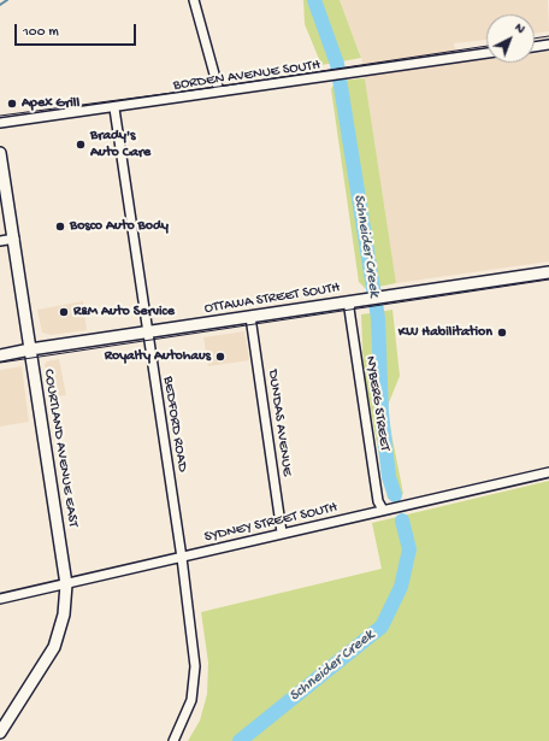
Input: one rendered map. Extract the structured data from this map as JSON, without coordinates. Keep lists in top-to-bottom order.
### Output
{
  "streets": {
    "main road": ["OTTAWA STREET SOUTH", "COURTLAND AVENUE EAST"],
    "street": [
      "BORDEN AVENUE SOUTH",
      "NYBERG STREET",
      "DUNDAS AVENUE",
      "BEDFORD ROAD",
      "SYDNEY STREET SOUTH"
    ]
  },
  "crossings": [
    ["BORDEN AVENUE SOUTH", "BEDFORD ROAD"],
    ["OTTAWA STREET SOUTH", "NYBERG STREET"],
    ["OTTAWA STREET SOUTH", "DUNDAS AVENUE"],
    ["OTTAWA STREET SOUTH", "BEDFORD ROAD"],
    ["OTTAWA STREET SOUTH", "COURTLAND AVENUE EAST"],
    ["NYBERG STREET", "SYDNEY STREET SOUTH"],
    ["DUNDAS AVENUE", "SYDNEY STREET SOUTH"],
    ["BEDFORD ROAD", "SYDNEY STREET SOUTH"],
    ["COURTLAND AVENUE EAST", "SYDNEY STREET SOUTH"]
  ],
  "water": ["Schneider Creek"],
  "places": [
    "Apex Grill",
    "Brady's Auto Care",
    "Bosco Auto Body",
    "R&M Auto Service",
    "KW Habilitation",
    "Royalty Autohaus"
  ],
  "scale_bar": "100 m",
  "north": "top right"
}
